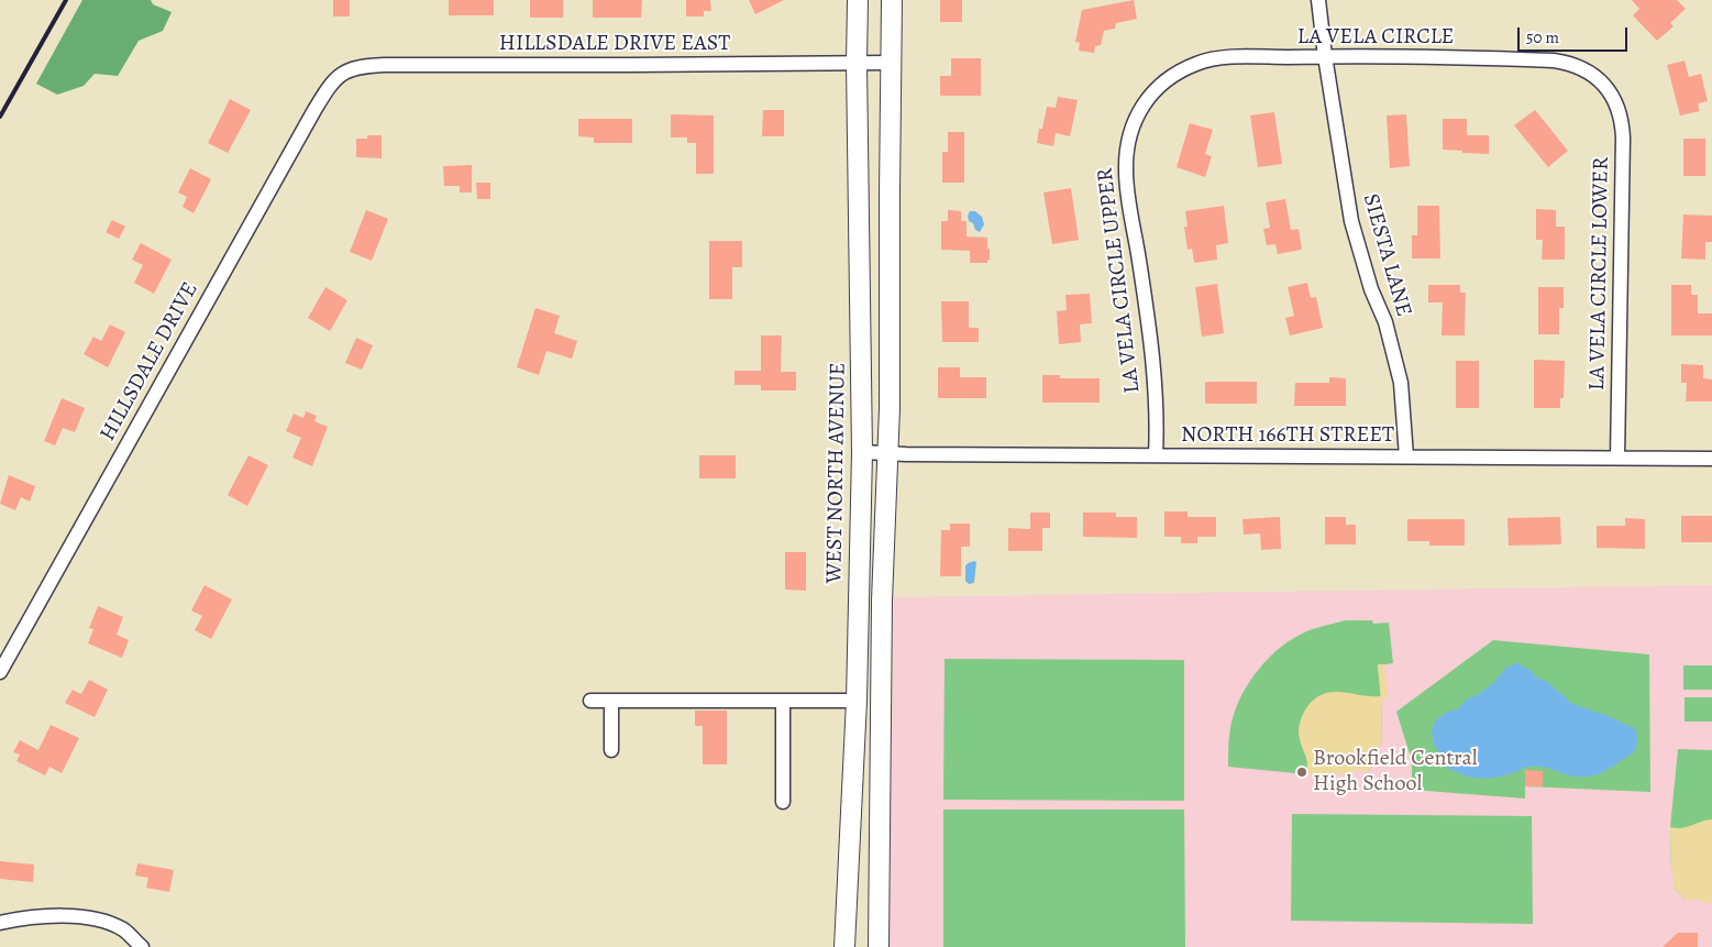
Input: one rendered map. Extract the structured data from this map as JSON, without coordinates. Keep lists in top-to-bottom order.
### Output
{
  "streets": {
    "main road": ["WEST NORTH AVENUE"],
    "street": [
      "LA VELA CIRCLE",
      "HILLSDALE DRIVE EAST",
      "SIESTA LANE",
      "LA VELA CIRCLE LOWER",
      "LA VELA CIRCLE UPPER",
      "HILLSDALE DRIVE",
      "NORTH 166TH STREET"
    ]
  },
  "crossings": [
    ["LA VELA CIRCLE", "SIESTA LANE"],
    ["LA VELA CIRCLE", "LA VELA CIRCLE LOWER"],
    ["LA VELA CIRCLE", "LA VELA CIRCLE UPPER"],
    ["HILLSDALE DRIVE EAST", "HILLSDALE DRIVE"],
    ["HILLSDALE DRIVE EAST", "WEST NORTH AVENUE"],
    ["SIESTA LANE", "NORTH 166TH STREET"],
    ["LA VELA CIRCLE LOWER", "NORTH 166TH STREET"],
    ["LA VELA CIRCLE UPPER", "NORTH 166TH STREET"],
    ["NORTH 166TH STREET", "WEST NORTH AVENUE"]
  ],
  "places": ["Brookfield Central High School"],
  "scale_bar": "50 m"
}
